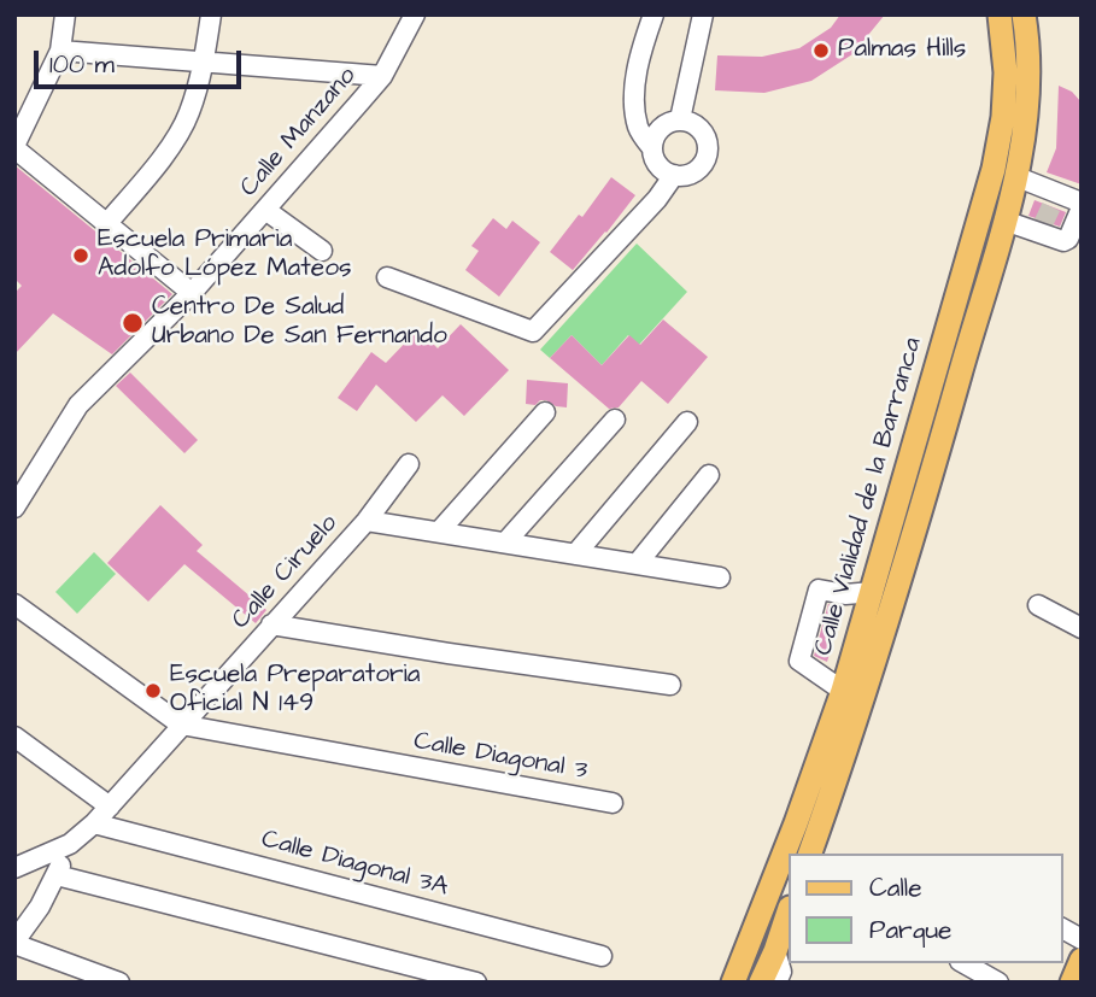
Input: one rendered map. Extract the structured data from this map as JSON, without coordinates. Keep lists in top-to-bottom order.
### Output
{
  "streets": {
    "main road": ["Calle Vialidad de la Barranca"],
    "street": [
      "Calle Manzano",
      "Calle Ciruelo",
      "Calle Diagonal 3",
      "Calle Diagonal 3A"
    ]
  },
  "crossings": [
    ["Calle Ciruelo", "Calle Diagonal 3"],
    ["Calle Ciruelo", "Calle Diagonal 3A"]
  ],
  "places": [
    "Palmas Hills",
    "Escuela Primaria Adolfo López Mateos",
    "Centro De Salud Urbano De San Fernando",
    "Escuela Preparatoria Oficial N 149"
  ],
  "legend": ["Calle", "Parque"],
  "scale_bar": "100 m"
}
